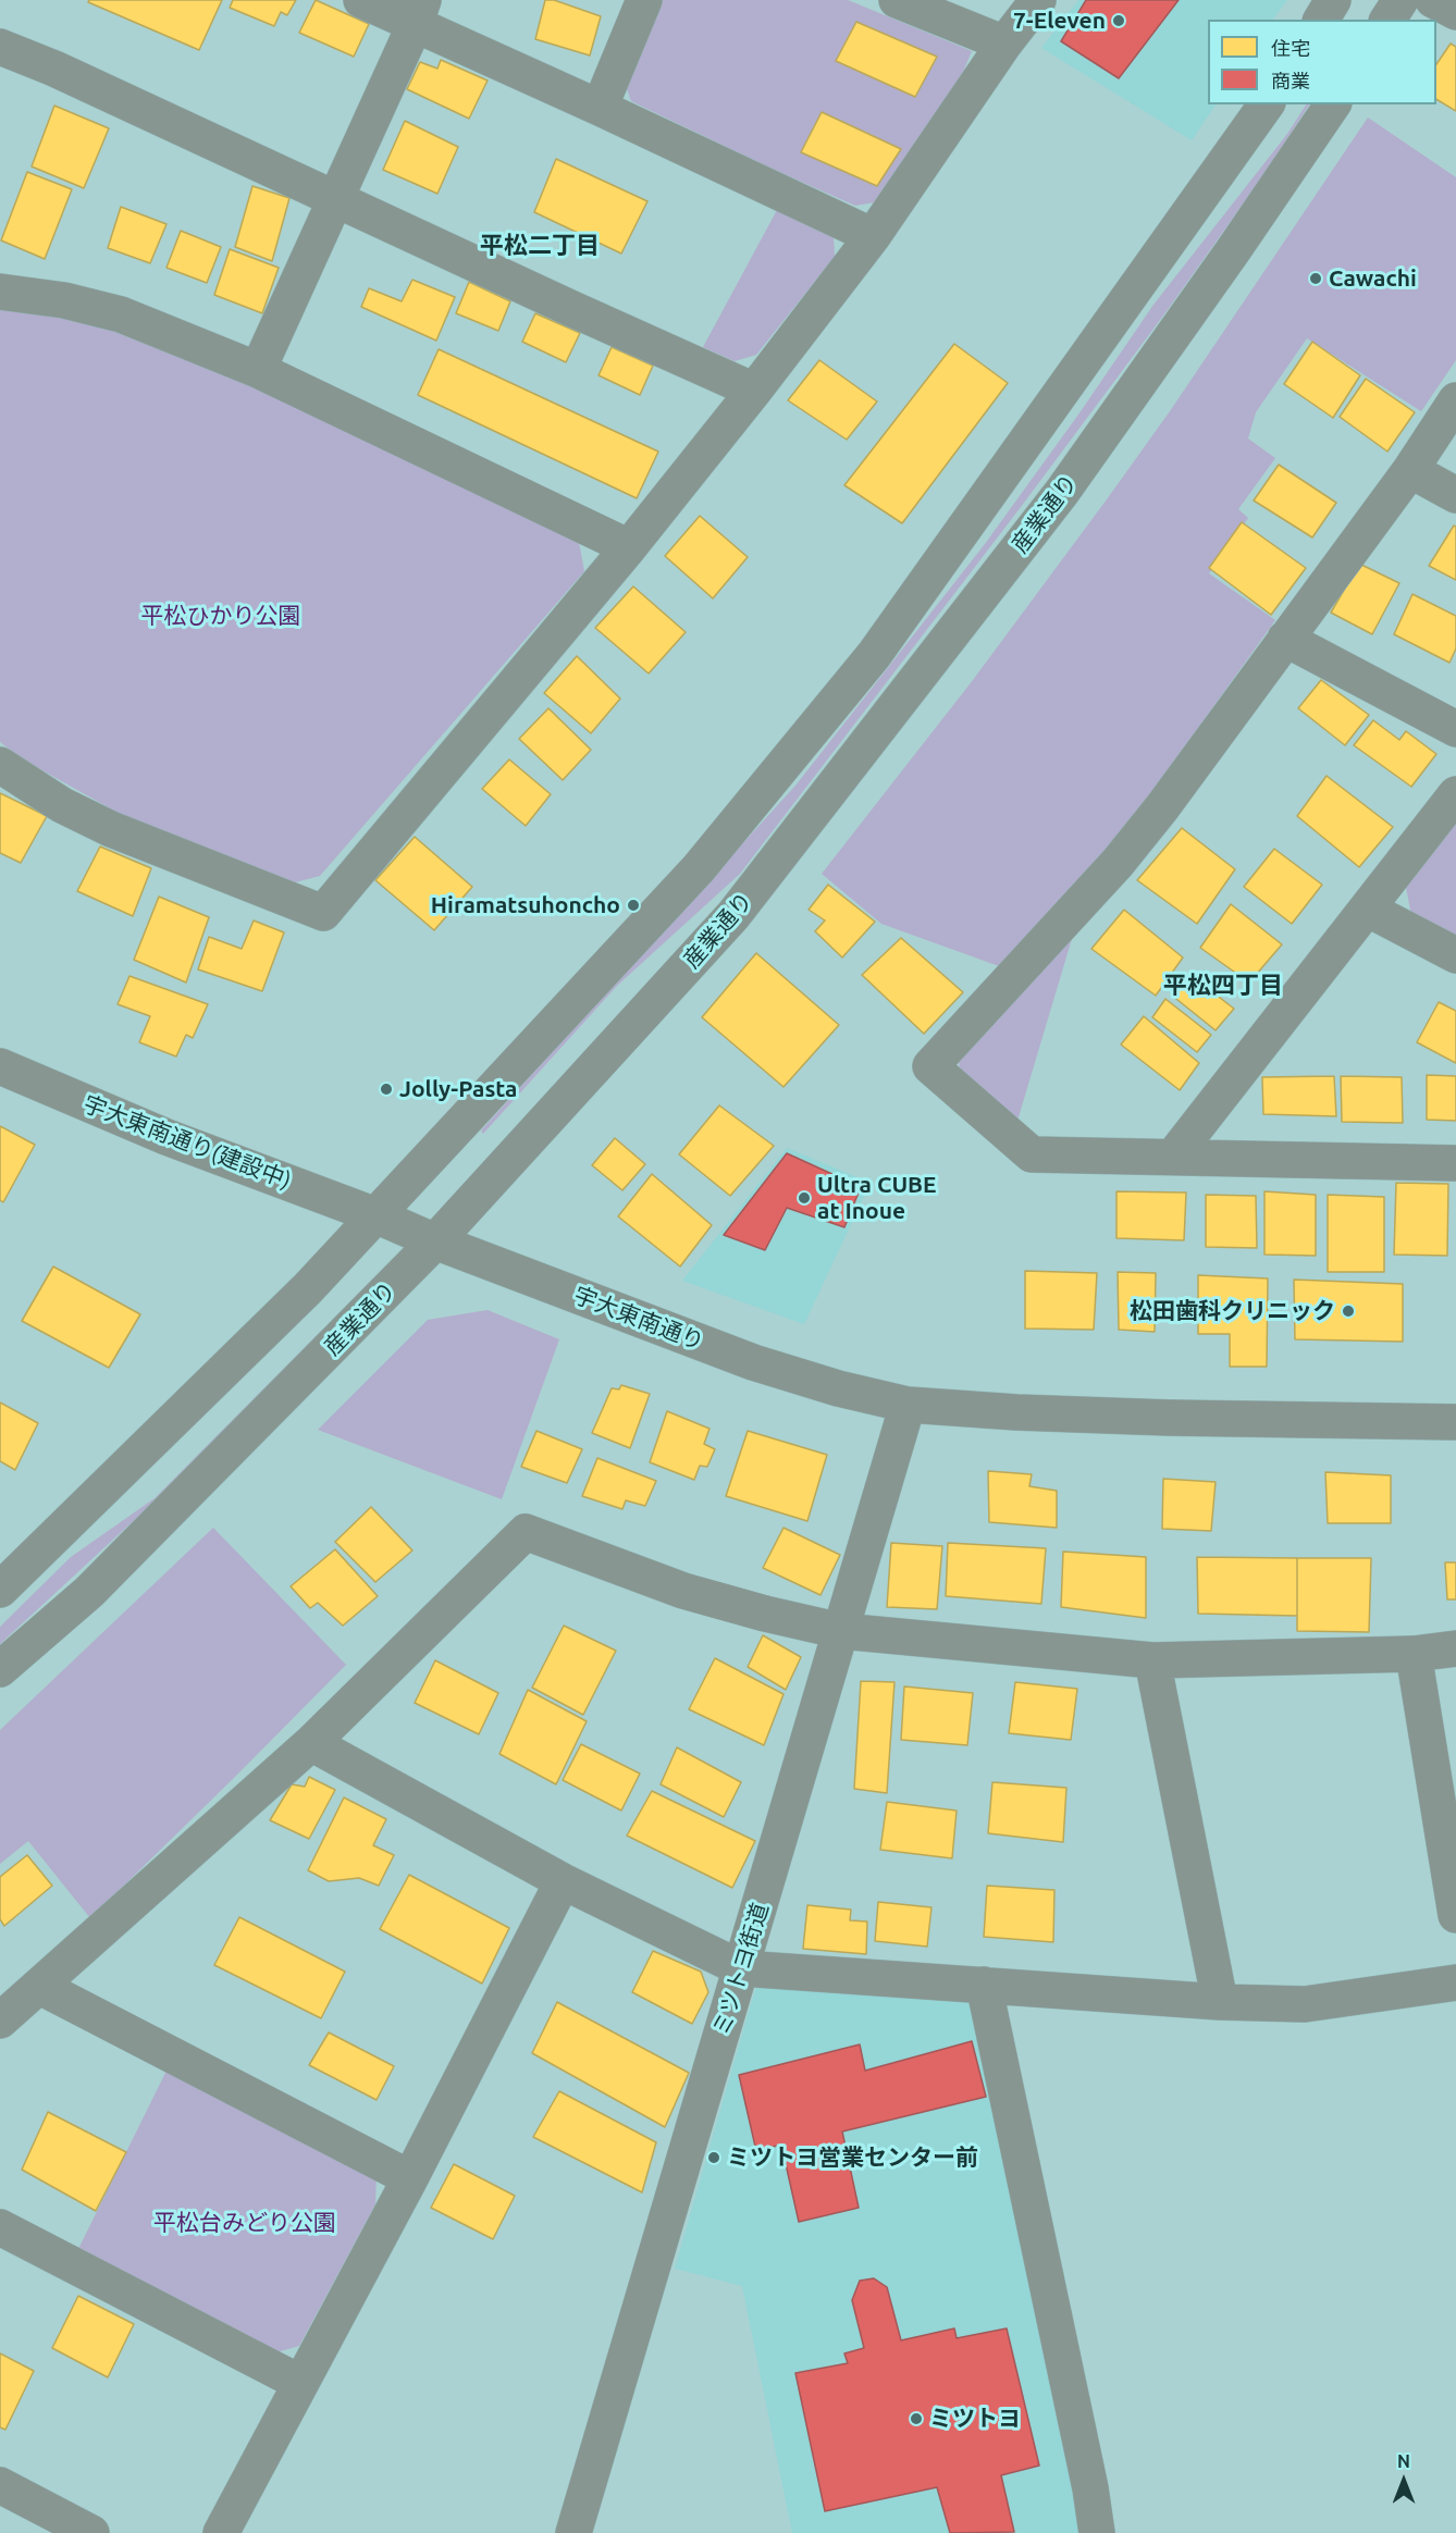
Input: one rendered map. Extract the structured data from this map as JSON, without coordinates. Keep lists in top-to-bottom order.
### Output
{
  "streets": {
    "street": [
      "産業通り",
      "宇大東南通り(建設中)",
      "宇大東南通り",
      "ミツトヨ街道"
    ]
  },
  "crossings": [
    ["産業通り", "宇大東南通り"],
    ["宇大東南通り(建設中)", "宇大東南通り"],
    ["宇大東南通り", "ミツトヨ街道"]
  ],
  "districts": ["平松二丁目", "平松四丁目"],
  "parks": ["平松ひかり公園", "平松台みどり公園"],
  "places": [
    "7-Eleven",
    "Cawachi",
    "Hiramatsuhoncho",
    "Jolly-Pasta",
    "Ultra CUBE at Inoue",
    "松田歯科クリニック",
    "ミツトヨ営業センター前",
    "ミツトヨ"
  ],
  "legend": ["住宅", "商業"],
  "north": "top"
}
